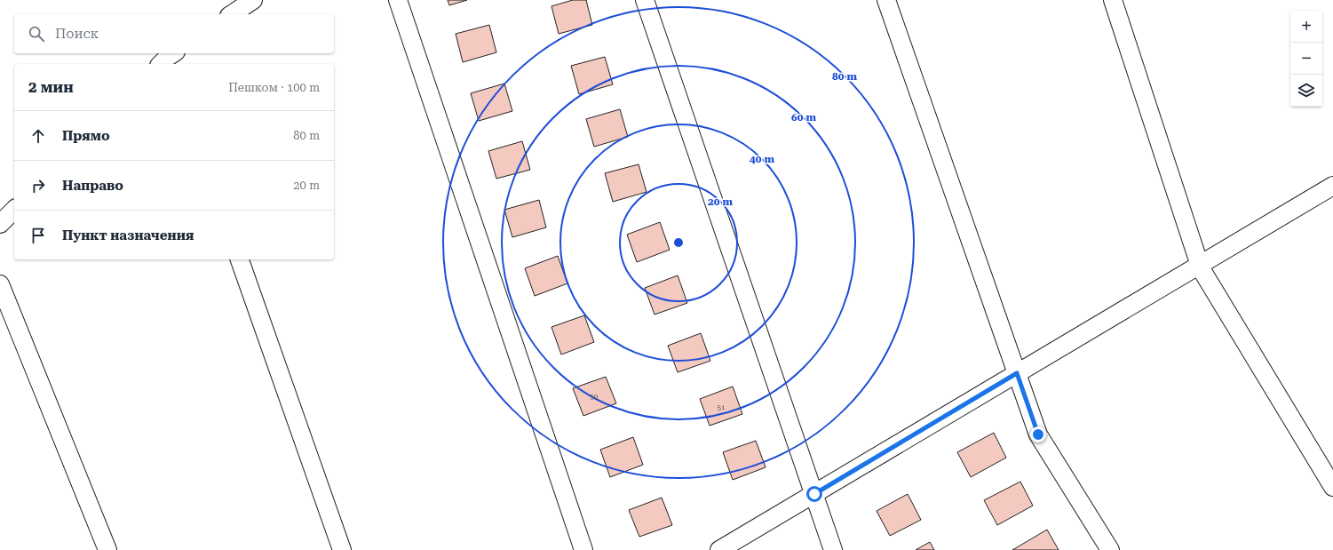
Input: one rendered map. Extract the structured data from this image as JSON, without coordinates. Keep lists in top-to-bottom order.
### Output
{
  "house_numbers": ["50", "51"],
  "page": {
    "map_buttons": ["+", "−"],
    "search": "Поиск",
    "heading": ["2 мин", "Пешком · 100 m"],
    "list": [
      ["Прямо", "80 m"],
      ["Направо", "20 m"],
      "Пункт назначения"
    ]
  },
  "rings": [
    "80 m",
    "60 m",
    "40 m",
    "20 m"
  ]
}
